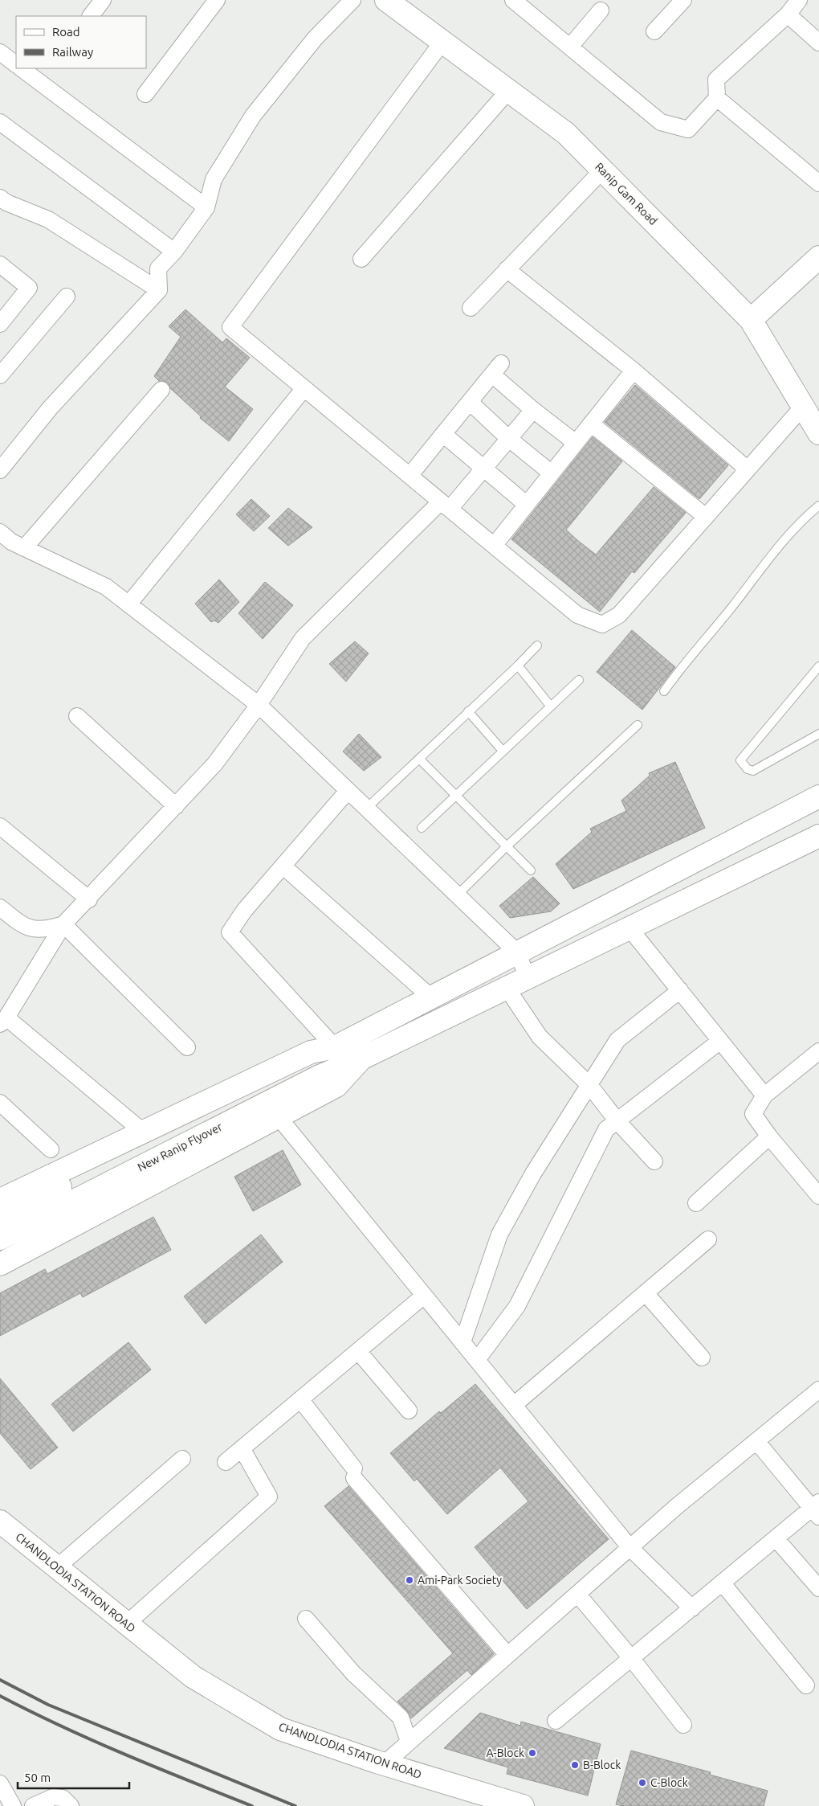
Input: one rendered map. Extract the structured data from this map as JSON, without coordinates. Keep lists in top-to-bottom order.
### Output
{
  "streets": {
    "street": ["Ranip Gam Road", "New Ranip Flyover", "CHANDLODIA STATION ROAD"]
  },
  "places": [
    "Ami-Park Society",
    "A-Block",
    "B-Block",
    "C-Block"
  ],
  "legend": ["Road", "Railway"],
  "scale_bar": "50 m"
}
